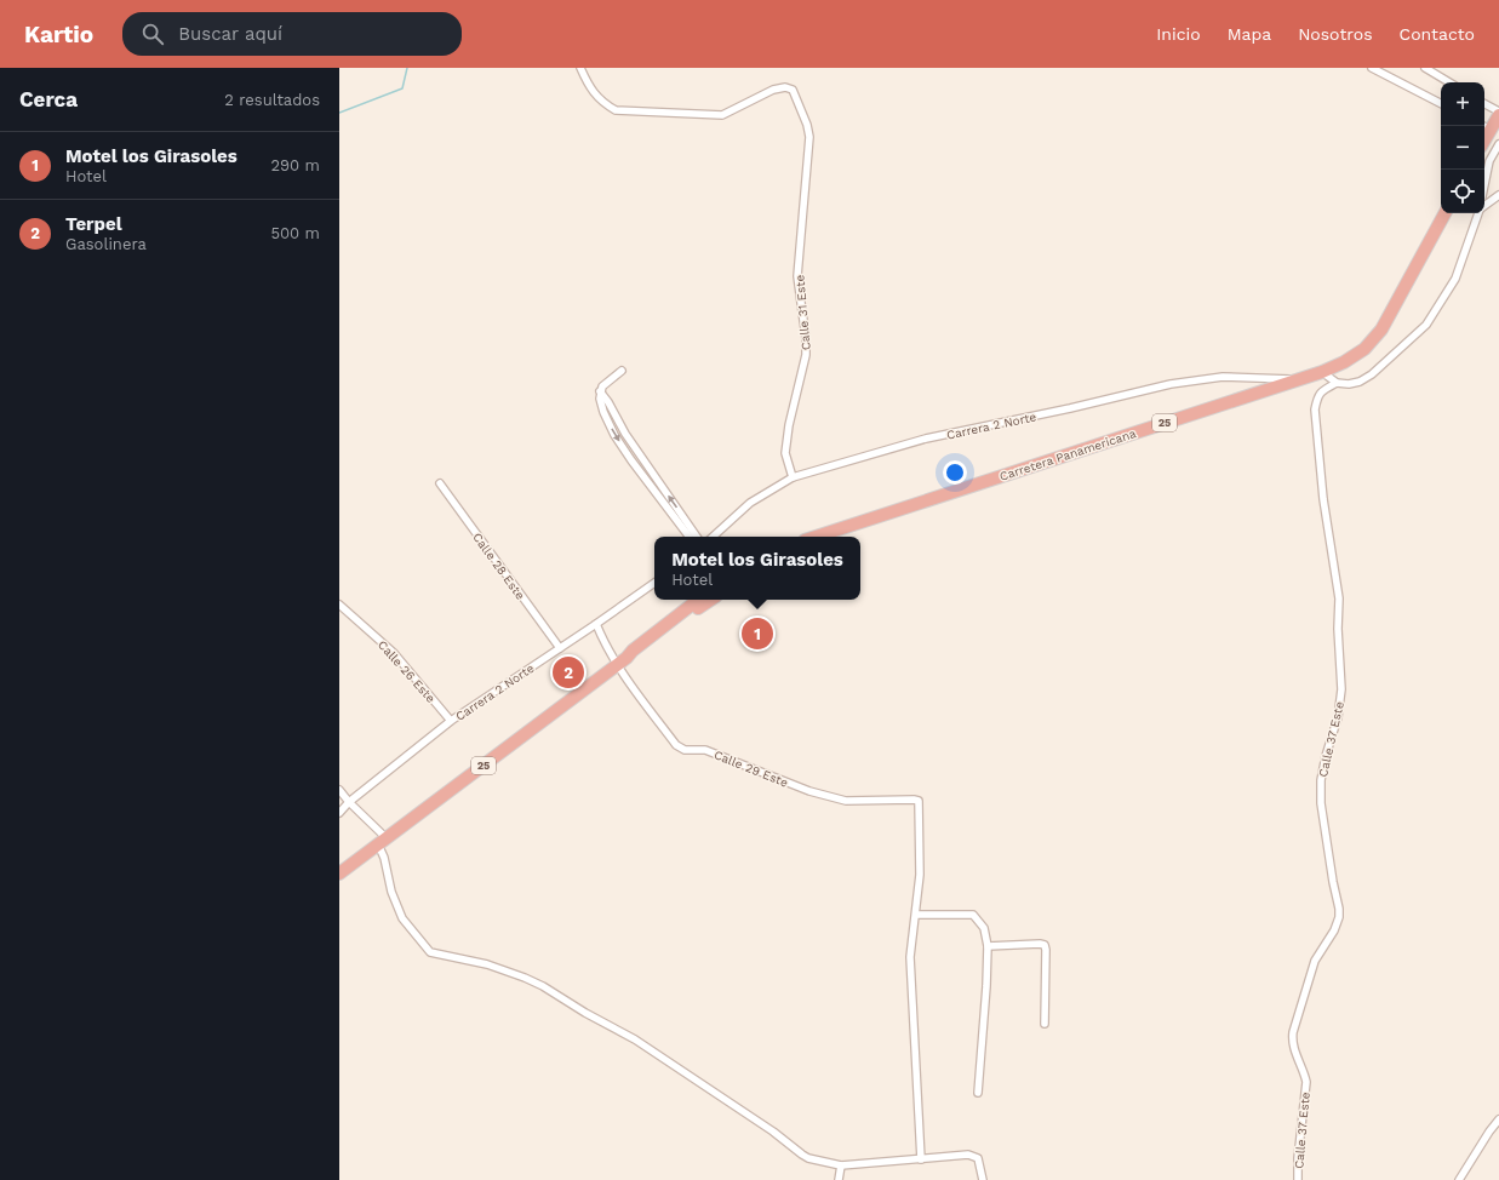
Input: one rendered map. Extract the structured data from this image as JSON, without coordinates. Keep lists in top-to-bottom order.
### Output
{
  "streets": {
    "highway": ["25", "Carretera Panamericana"],
    "street": [
      "Calle 31 Este",
      "Carrera 2 Norte",
      "Calle 28 Este",
      "Calle 26 Este",
      "Calle 37 Este",
      "Calle 29 Este"
    ]
  },
  "crossings": [
    ["Calle 31 Este", "Carrera 2 Norte"],
    ["25", "Calle 29 Este"],
    ["Carrera 2 Norte", "Carretera Panamericana"],
    ["Carrera 2 Norte", "Calle 28 Este"],
    ["Carrera 2 Norte", "Calle 26 Este"],
    ["Carrera 2 Norte", "Calle 29 Este"]
  ],
  "page": {
    "header": "Kartio",
    "search": "Buscar aquí",
    "nav": [
      "Inicio",
      "Mapa",
      "Nosotros",
      "Contacto"
    ],
    "heading": ["Cerca", "2 resultados"],
    "map_buttons": ["+", "−"],
    "list": [
      {
        "mark": "1",
        "name": "Motel los Girasoles",
        "note": "Hotel",
        "value": "290 m"
      },
      {
        "mark": "2",
        "name": "Terpel",
        "note": "Gasolinera",
        "value": "500 m"
      }
    ],
    "popup": ["Motel los Girasoles", "Hotel"],
    "pins": ["1", "2"]
  }
}
